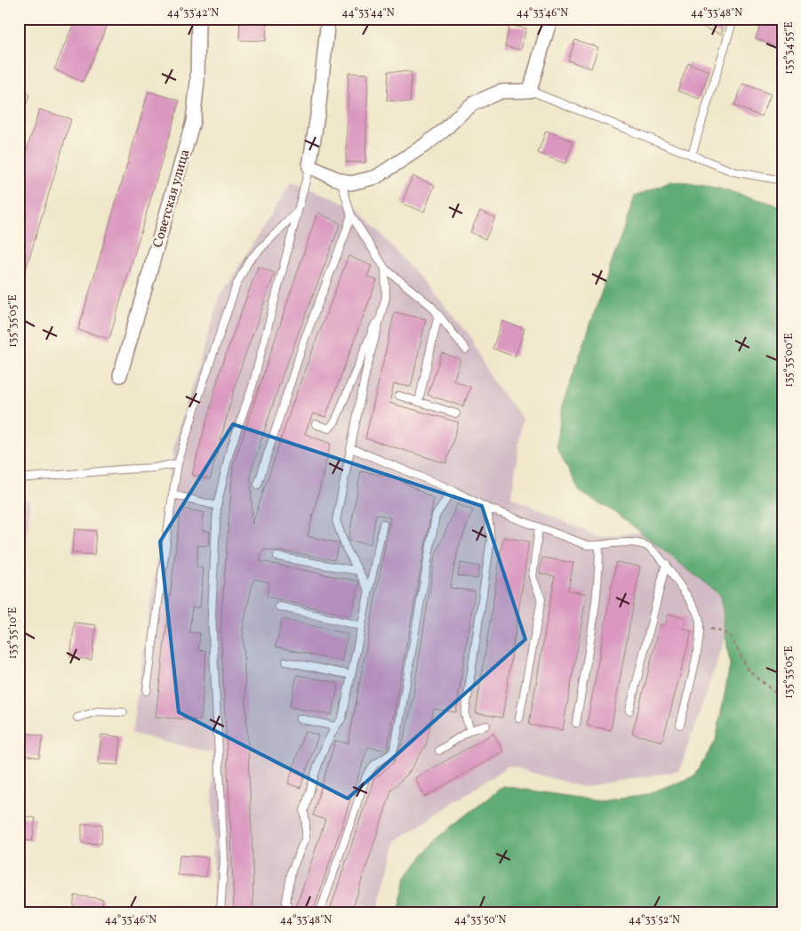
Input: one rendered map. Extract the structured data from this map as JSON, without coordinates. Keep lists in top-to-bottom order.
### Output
{
  "streets": {
    "street": ["Советская улица"]
  },
  "coordinates": [
    "44°33'42\"N",
    "44°33'44\"N",
    "44°33'46\"N",
    "44°33'48\"N",
    "135°34'55\"E",
    "135°35'05\"E",
    "135°35'00\"E",
    "135°35'10\"E",
    "44°33'50\"N",
    "44°33'52\"N"
  ]
}
